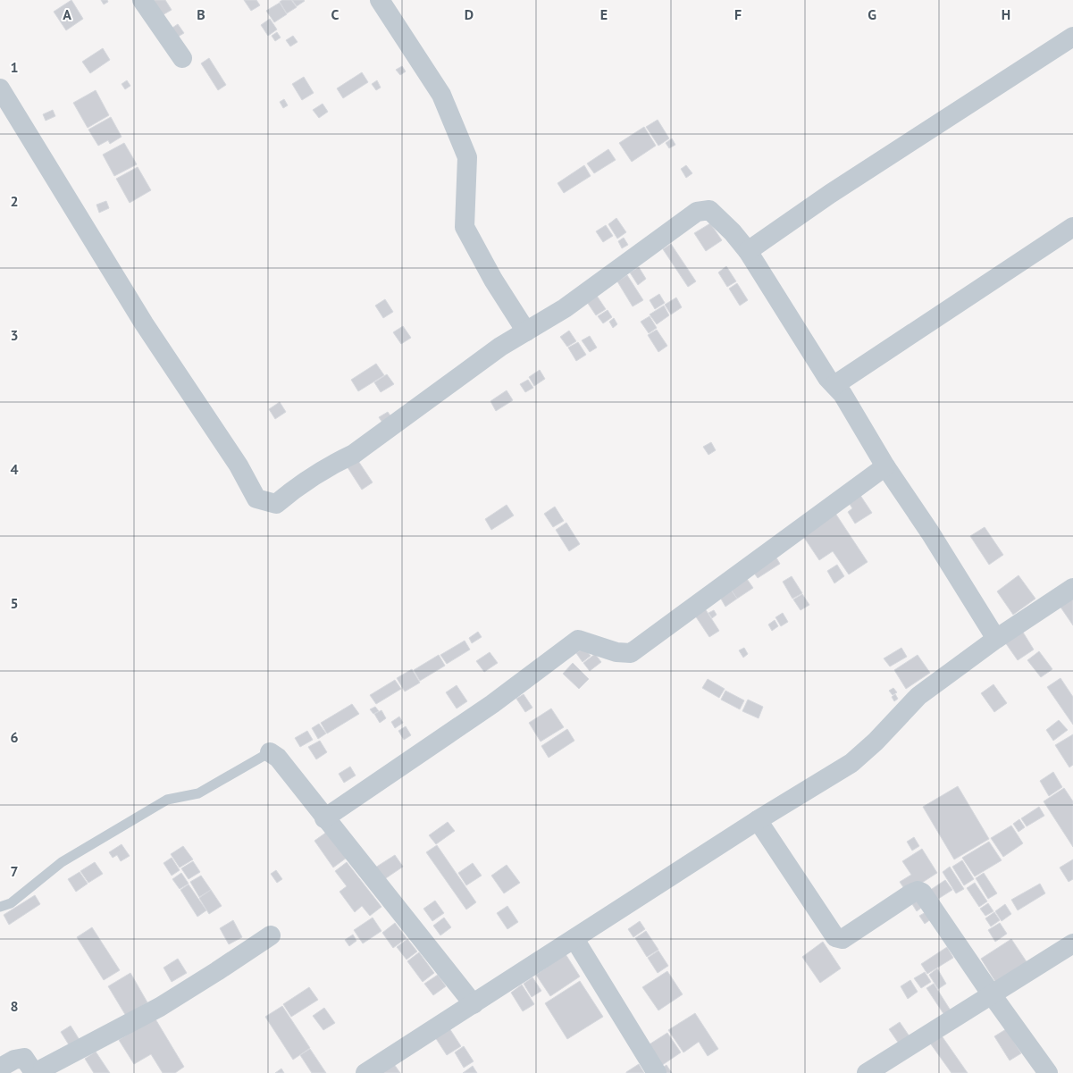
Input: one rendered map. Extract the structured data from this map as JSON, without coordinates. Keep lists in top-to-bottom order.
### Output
{
  "grid": {
    "columns": [
      "A",
      "B",
      "C",
      "D",
      "E",
      "F",
      "G",
      "H"
    ],
    "rows": [
      "1",
      "2",
      "3",
      "4",
      "5",
      "6",
      "7",
      "8"
    ]
  }
}
